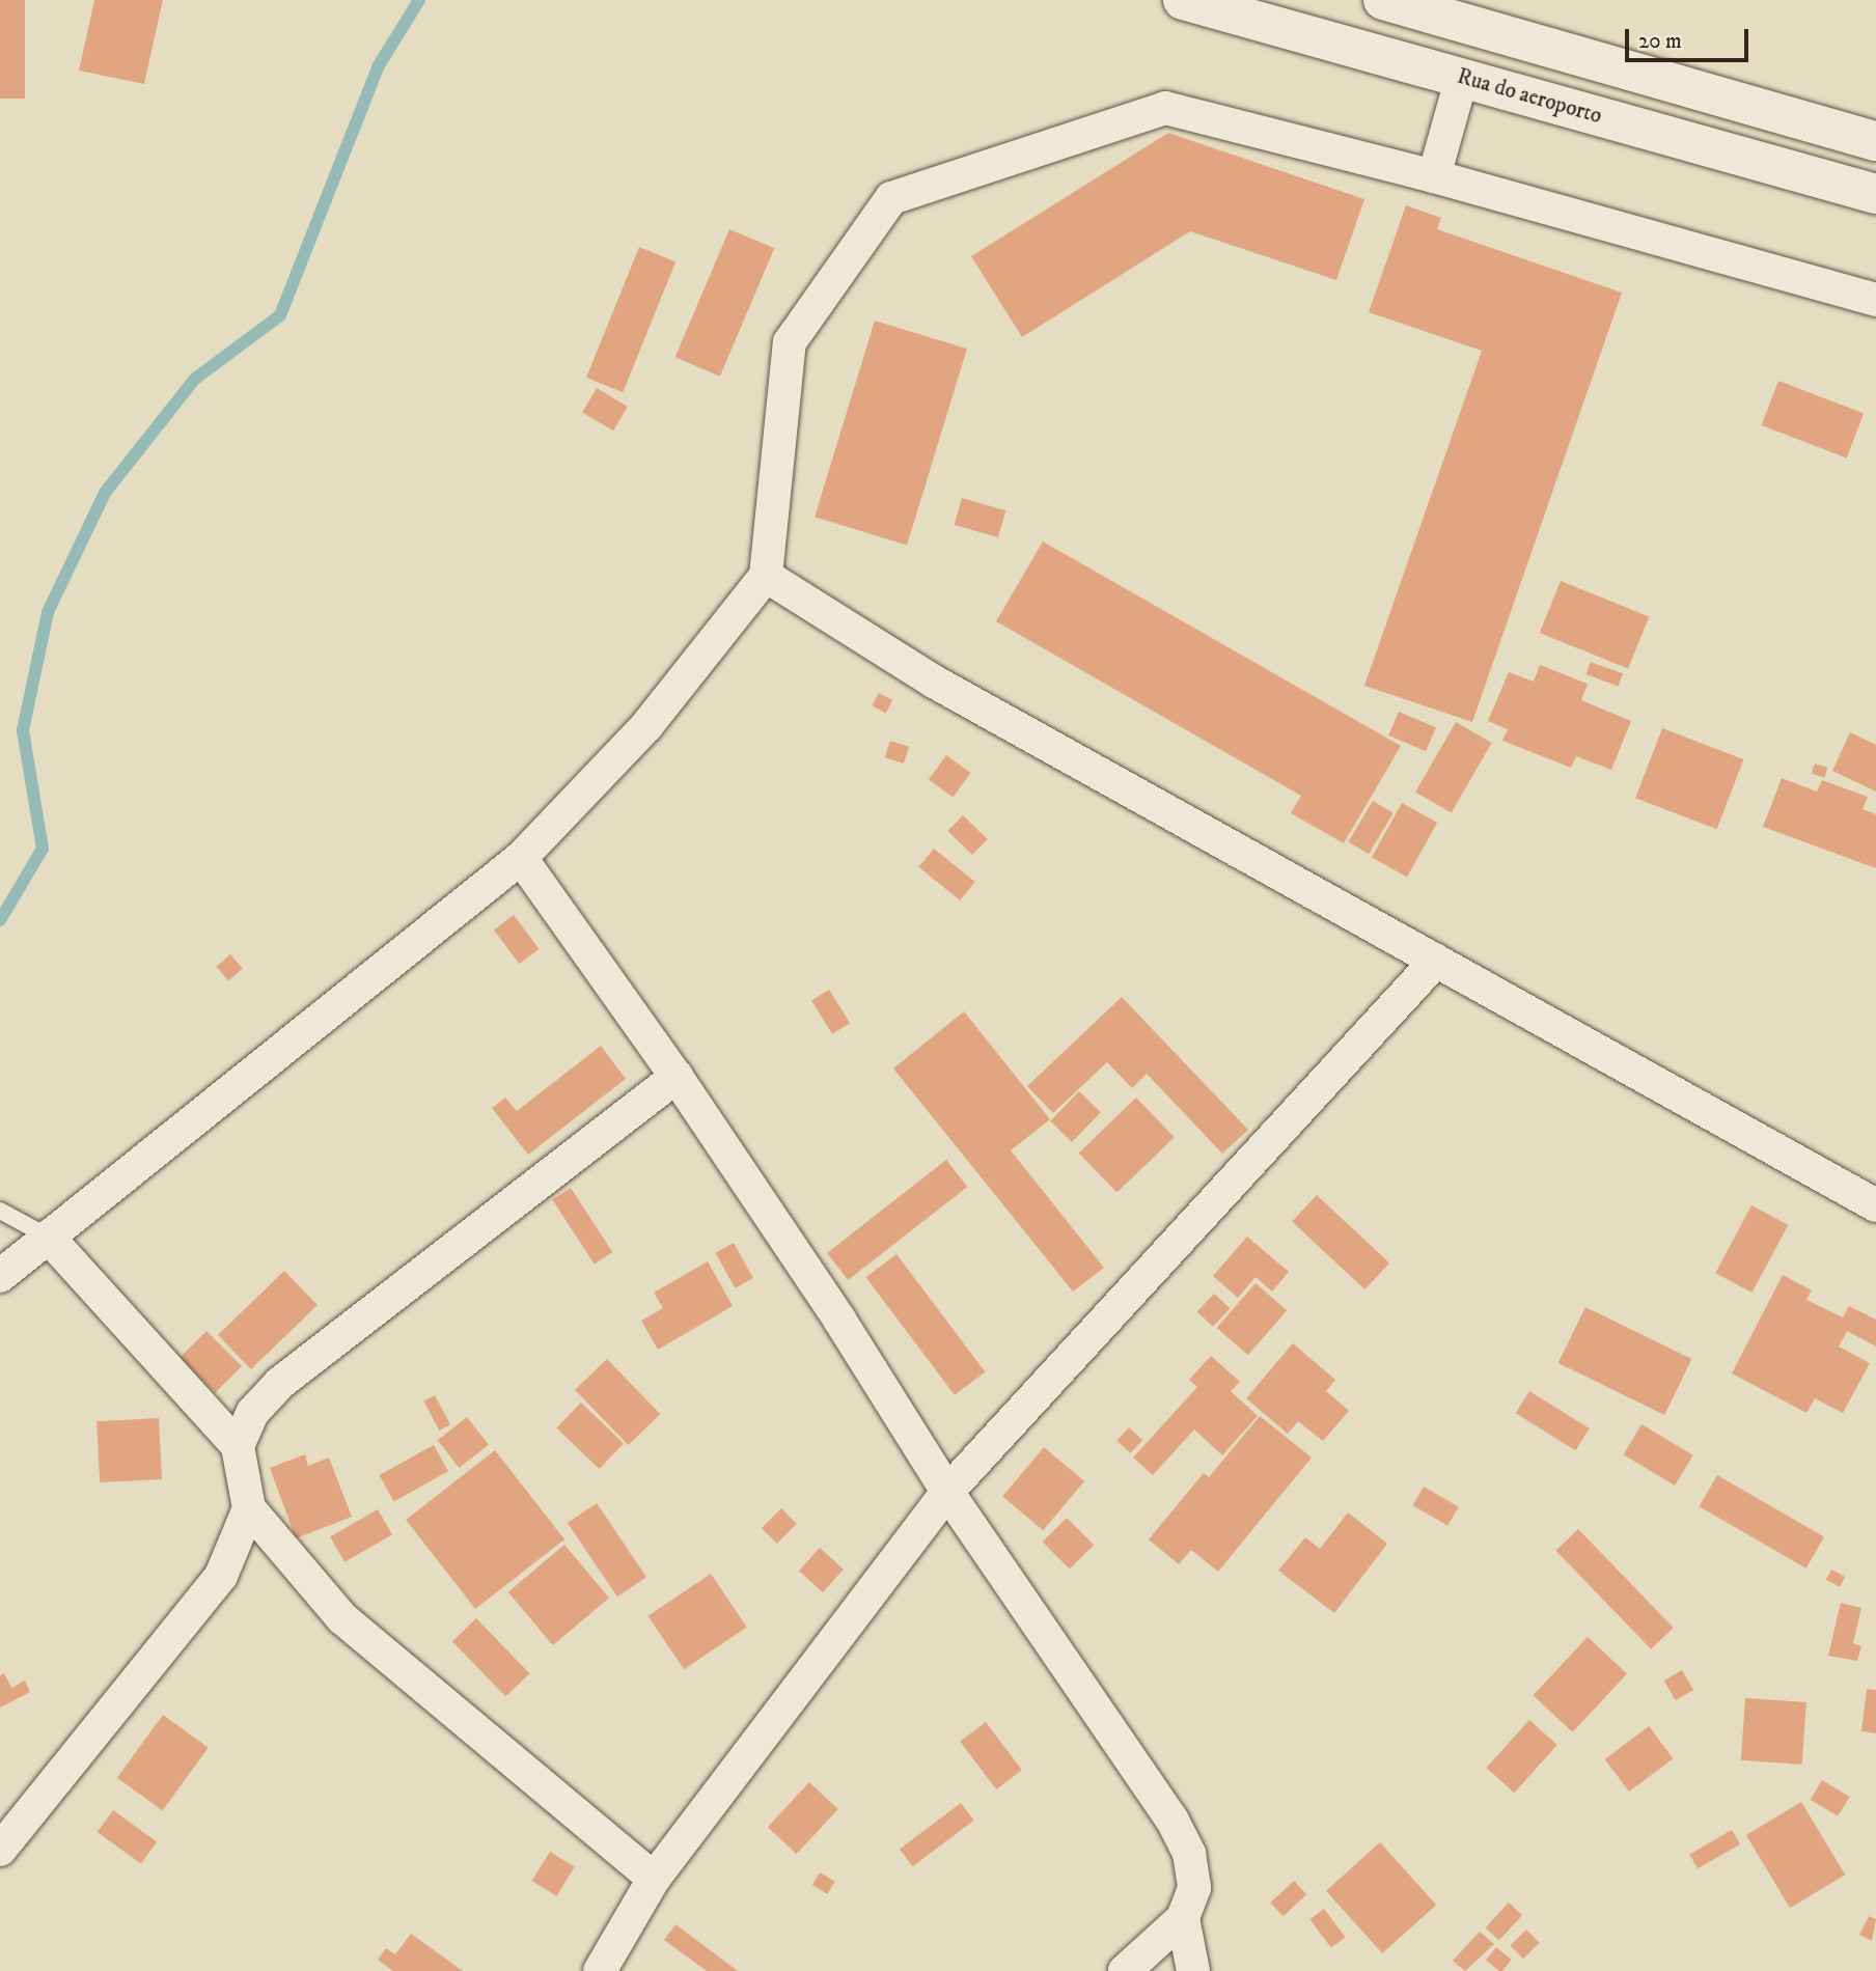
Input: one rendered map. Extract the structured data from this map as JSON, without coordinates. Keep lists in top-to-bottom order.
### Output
{
  "streets": {
    "main road": ["Rua do aeroporto"]
  },
  "scale_bar": "20 m"
}
